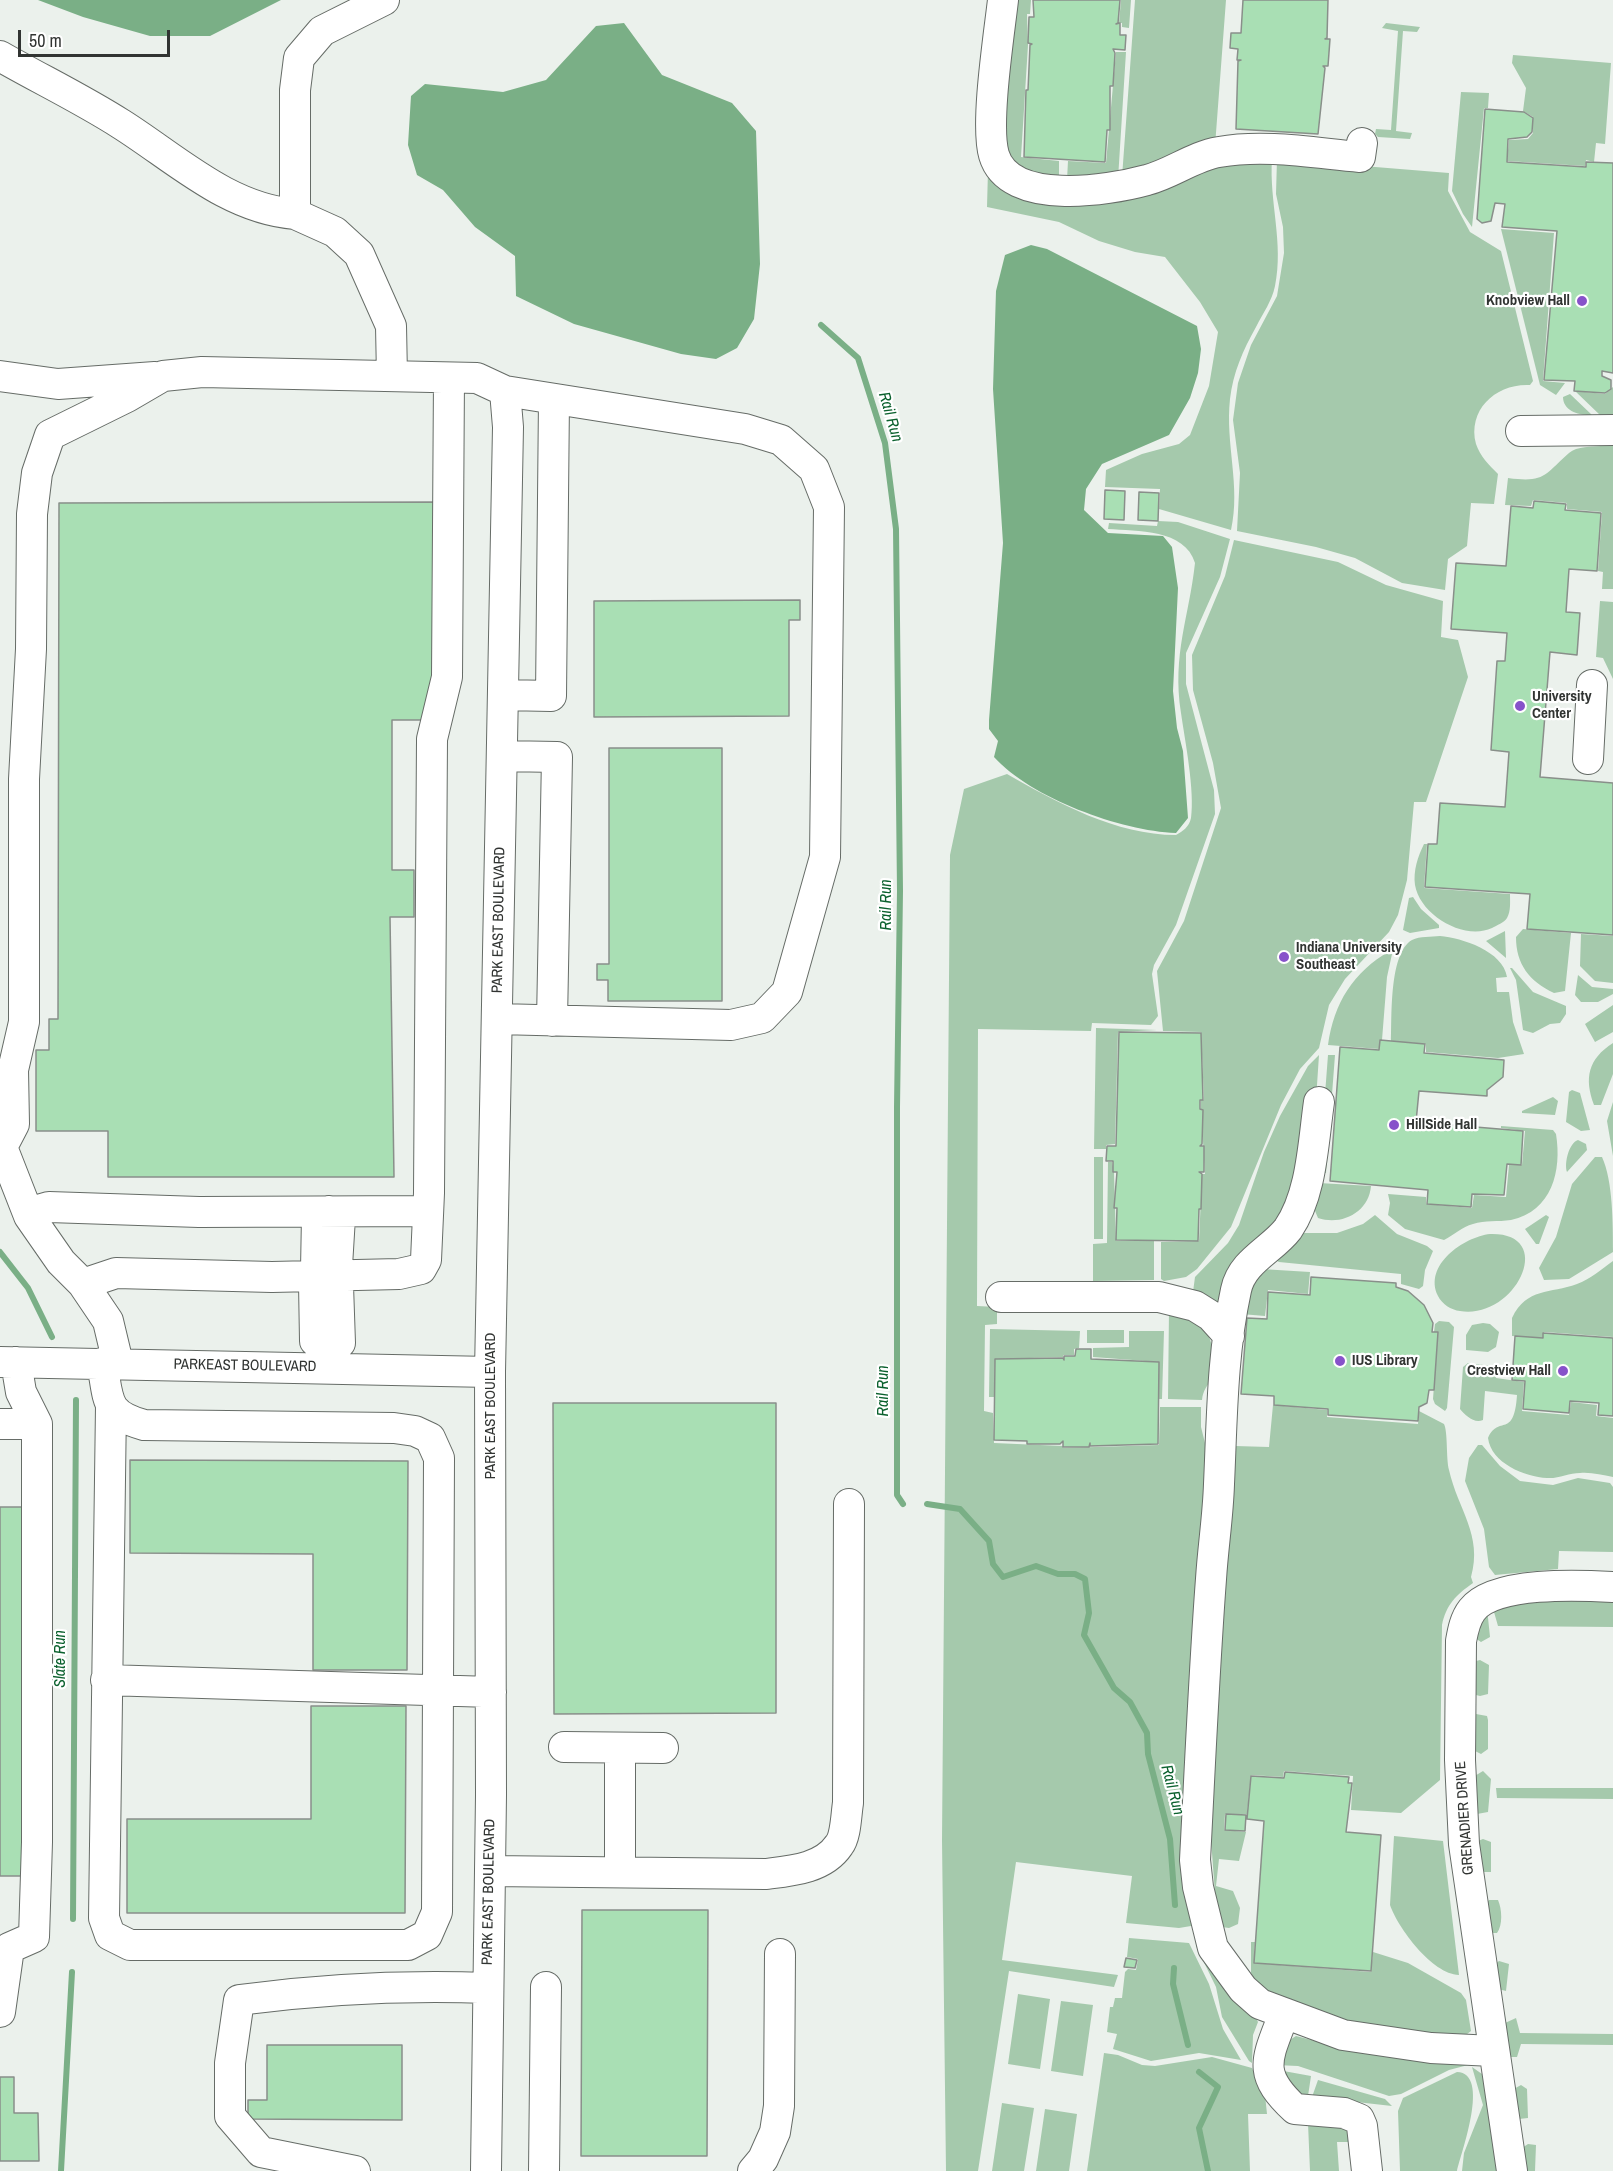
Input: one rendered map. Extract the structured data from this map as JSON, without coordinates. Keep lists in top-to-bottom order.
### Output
{
  "streets": {
    "street": ["PARK EAST BOULEVARD", "PARKEAST BOULEVARD", "GRENADIER DRIVE"]
  },
  "crossings": [
    ["PARK EAST BOULEVARD", "PARKEAST BOULEVARD"]
  ],
  "water": ["Rail Run", "Slate Run"],
  "places": [
    "Knobview Hall",
    "University Center",
    "Indiana University Southeast",
    "HillSide Hall",
    "IUS Library",
    "Crestview Hall"
  ],
  "scale_bar": "50 m"
}
